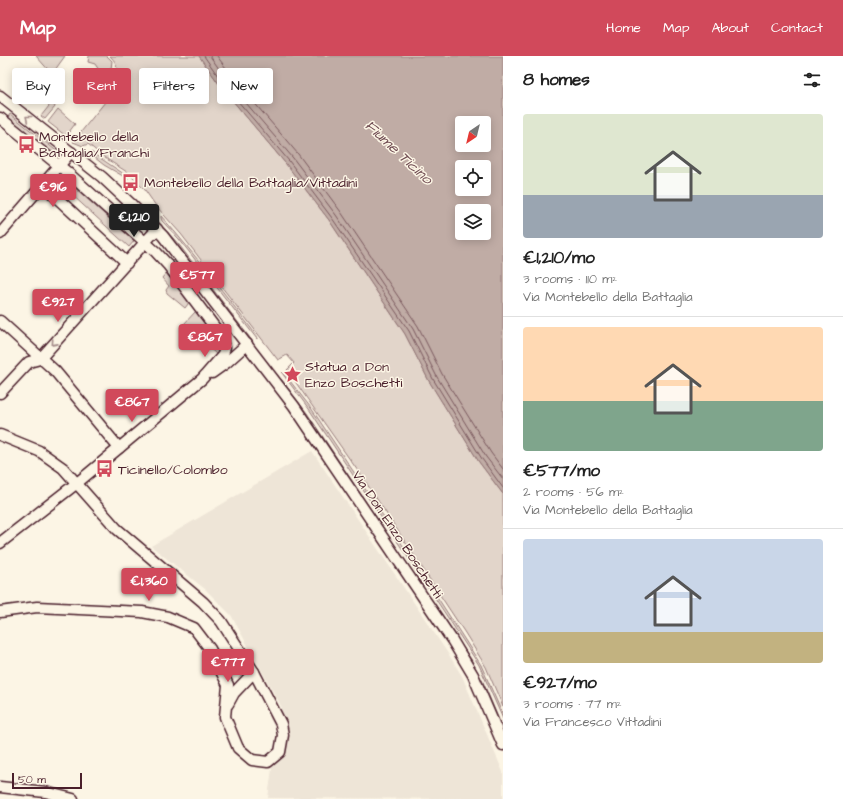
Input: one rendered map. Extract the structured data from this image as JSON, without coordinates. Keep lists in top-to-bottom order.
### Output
{
  "streets": {
    "street": ["Via Don Enzo Boschetti"]
  },
  "water": ["Fiume Ticino"],
  "places": {
    "bus stop": ["Montebello della Battaglia/Franchi", "Montebello della Battaglia/Vittadini", "Ticinello/Colombo"],
    "place": ["Statua a Don Enzo Boschetti"]
  },
  "scale_bar": "50 m",
  "north": "bottom left",
  "page": {
    "header": "Map",
    "nav": [
      "Home",
      "Map",
      "About",
      "Contact"
    ],
    "heading": "8 homes",
    "chip": [
      "Buy",
      "Rent",
      "Filters",
      "New"
    ],
    "list": [
      {
        "name": "€1,210/mo",
        "note": "3 rooms · 110 m² · Via Montebello della Battaglia"
      },
      {
        "name": "€577/mo",
        "note": "2 rooms · 56 m² · Via Montebello della Battaglia"
      },
      {
        "name": "€927/mo",
        "note": "3 rooms · 77 m² · Via Francesco Vittadini"
      }
    ],
    "price": [
      "€916",
      "€1,210",
      "€577",
      "€927",
      "€867",
      "€867",
      "€1,360",
      "€777"
    ],
    "scale": "50 m"
  }
}
